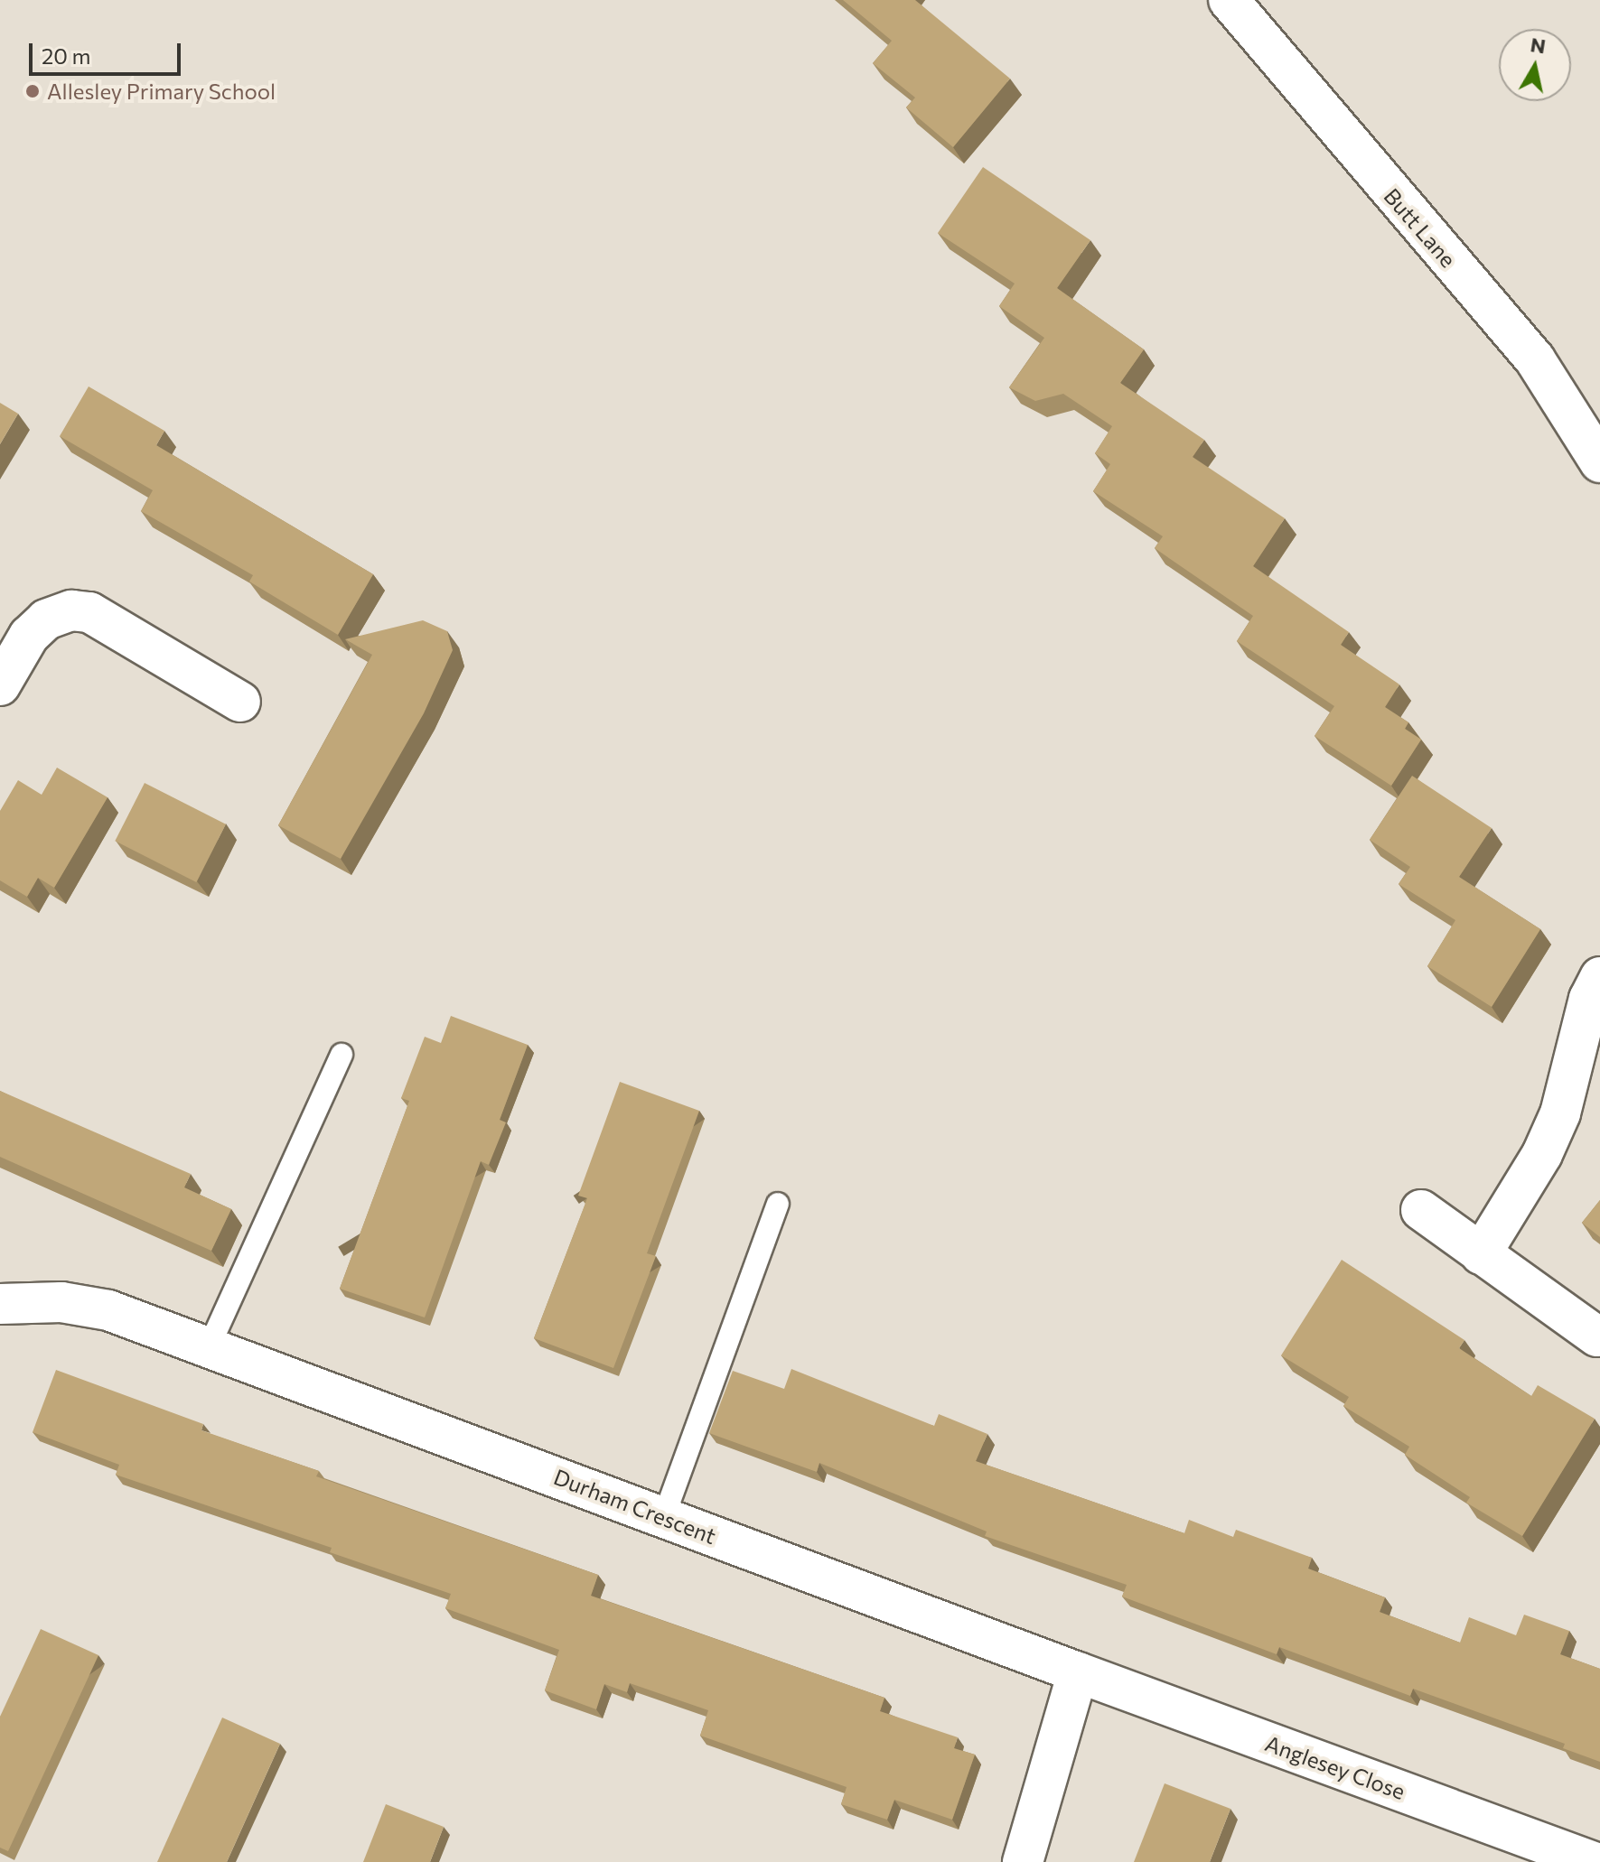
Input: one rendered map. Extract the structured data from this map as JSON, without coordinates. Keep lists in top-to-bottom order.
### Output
{
  "streets": {
    "street": ["Butt Lane", "Durham Crescent", "Anglesey Close"]
  },
  "crossings": [
    ["Durham Crescent", "Anglesey Close"]
  ],
  "places": ["Allesley Primary School"],
  "scale_bar": "20 m",
  "north": "top"
}
